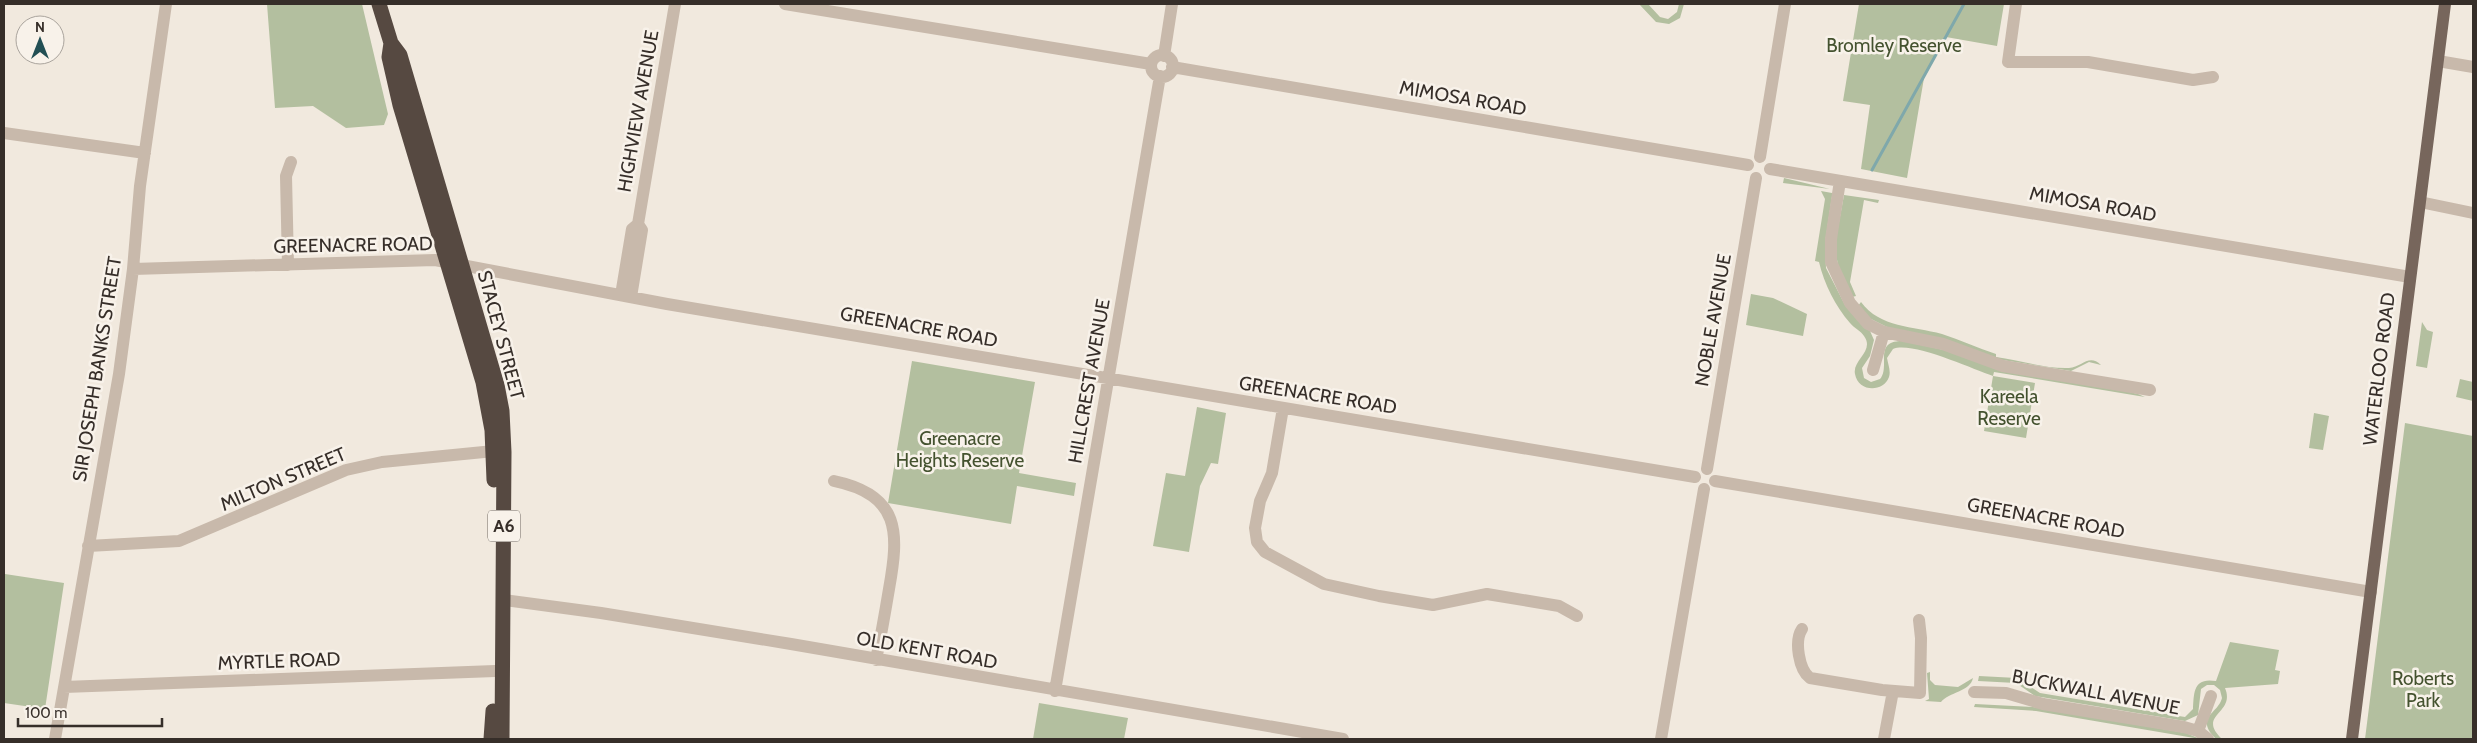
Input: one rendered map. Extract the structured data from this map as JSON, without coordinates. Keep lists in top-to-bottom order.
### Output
{
  "streets": {
    "highway": ["STACEY STREET", "A6"],
    "main road": ["WATERLOO ROAD"],
    "street": [
      "MIMOSA ROAD",
      "HIGHVIEW AVENUE",
      "GREENACRE ROAD",
      "NOBLE AVENUE",
      "SIR JOSEPH BANKS STREET",
      "HILLCREST AVENUE",
      "MILTON STREET",
      "OLD KENT ROAD",
      "MYRTLE ROAD",
      "BUCKWALL AVENUE"
    ]
  },
  "crossings": [
    ["MIMOSA ROAD", "NOBLE AVENUE"],
    ["MIMOSA ROAD", "WATERLOO ROAD"],
    ["MIMOSA ROAD", "HILLCREST AVENUE"],
    ["HIGHVIEW AVENUE", "GREENACRE ROAD"],
    ["GREENACRE ROAD", "NOBLE AVENUE"],
    ["GREENACRE ROAD", "STACEY STREET"],
    ["GREENACRE ROAD", "SIR JOSEPH BANKS STREET"],
    ["GREENACRE ROAD", "WATERLOO ROAD"],
    ["GREENACRE ROAD", "HILLCREST AVENUE"],
    ["STACEY STREET", "MILTON STREET"],
    ["STACEY STREET", "OLD KENT ROAD"],
    ["STACEY STREET", "MYRTLE ROAD"],
    ["SIR JOSEPH BANKS STREET", "MILTON STREET"],
    ["SIR JOSEPH BANKS STREET", "MYRTLE ROAD"],
    ["HILLCREST AVENUE", "OLD KENT ROAD"]
  ],
  "parks": [
    "Bromley Reserve",
    "Kareela Reserve",
    "Greenacre Heights Reserve",
    "Roberts Park"
  ],
  "scale_bar": "100 m",
  "north": "top"
}
